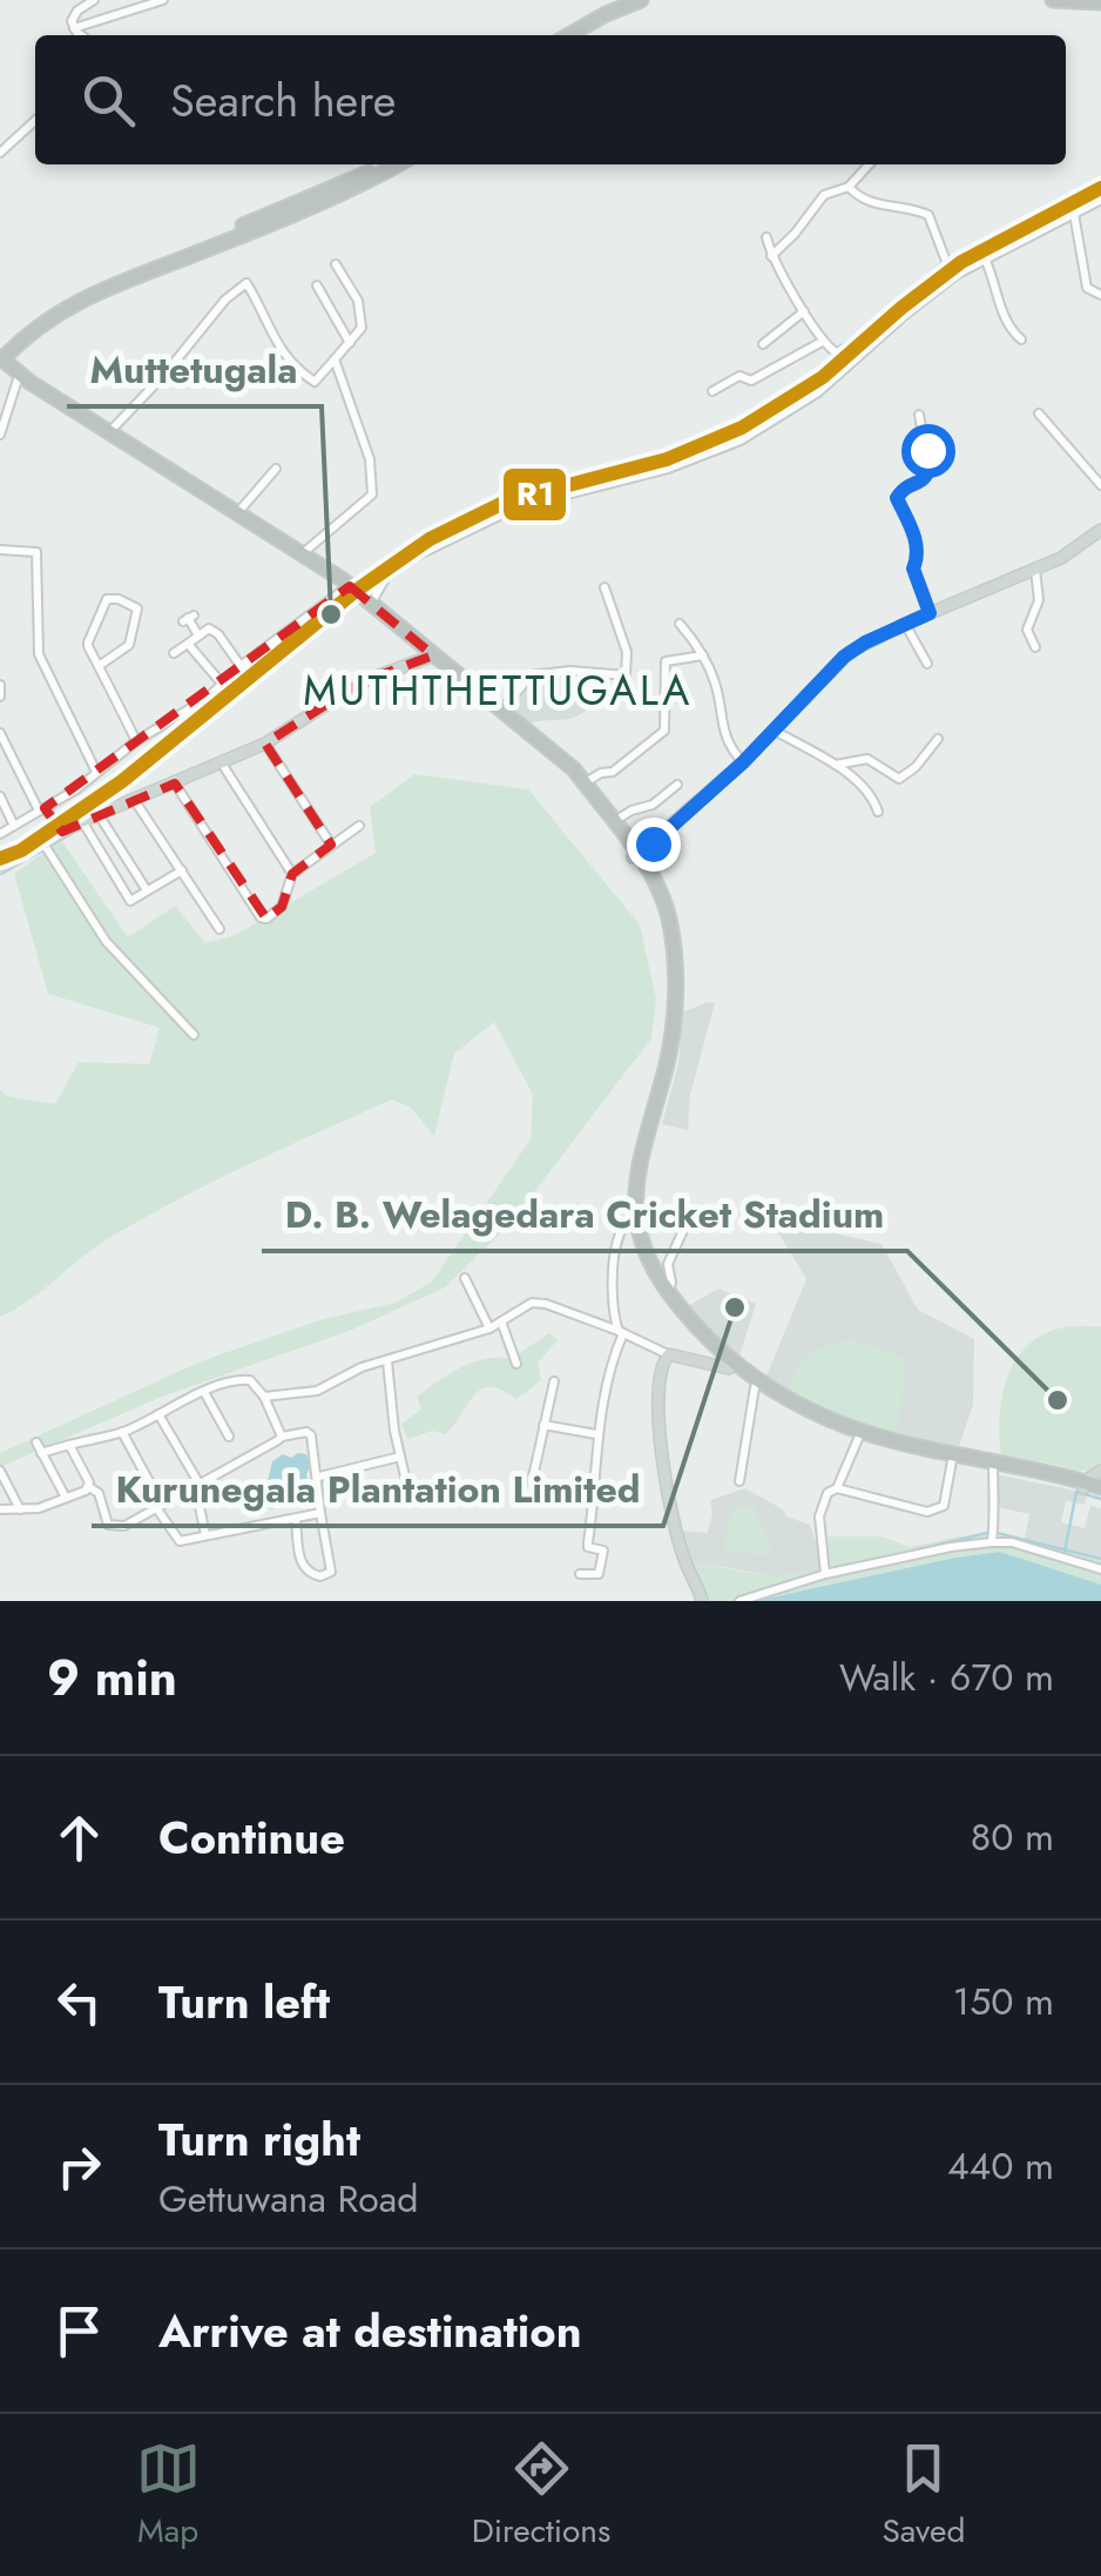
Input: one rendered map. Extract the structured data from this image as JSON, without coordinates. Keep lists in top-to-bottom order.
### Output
{
  "districts": ["MUTHTHETTUGALA"],
  "places": ["Muttetugala", "Kurunegala Plantation Limited", "D. B. Welagedara Cricket Stadium"],
  "lines": ["transit line R1"],
  "page": {
    "search": "Search here",
    "heading": ["9 min", "Walk · 670 m"],
    "list": [
      ["Continue", "80 m"],
      ["Turn left", "150 m"],
      ["Turn right", "Gettuwana Road", "440 m"],
      "Arrive at destination"
    ],
    "nav": ["Map", "Directions", "Saved"]
  }
}
